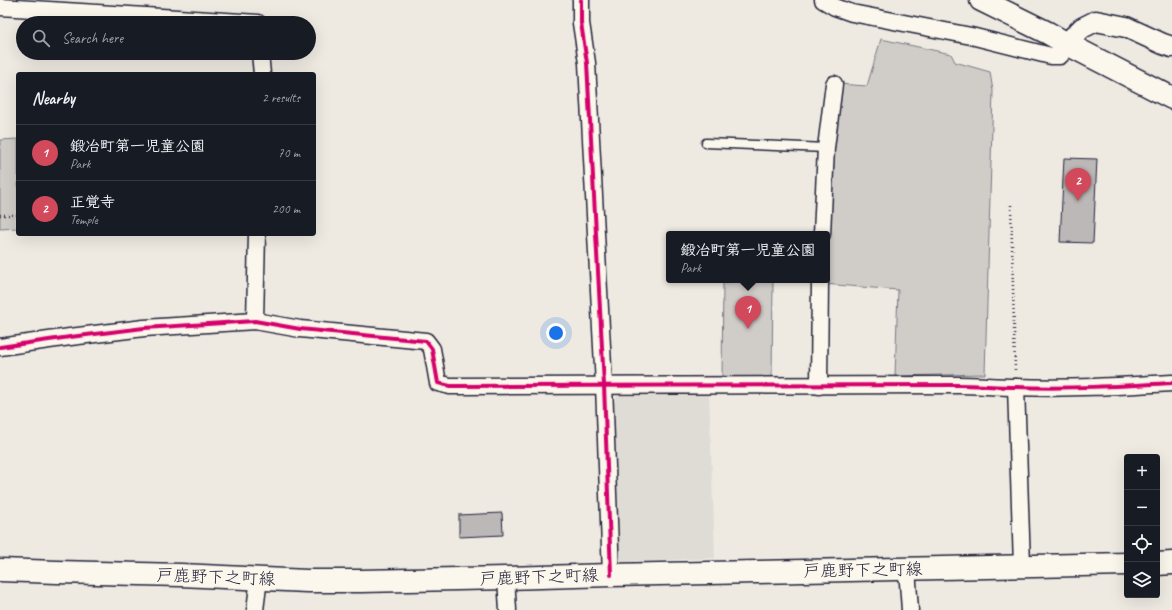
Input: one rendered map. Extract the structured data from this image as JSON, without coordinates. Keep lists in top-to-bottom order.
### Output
{
  "streets": {
    "main road": ["戸鹿野下之町線"]
  },
  "page": {
    "search": "Search here",
    "heading": ["Nearby", "2 results"],
    "list": [
      {
        "mark": "1",
        "name": "鍛冶町第一児童公園",
        "note": "Park",
        "value": "70 m"
      },
      {
        "mark": "2",
        "name": "正覚寺",
        "note": "Temple",
        "value": "200 m"
      }
    ],
    "pins": ["2", "1"],
    "popup": ["鍛冶町第一児童公園", "Park"],
    "map_buttons": ["+", "−"]
  }
}
